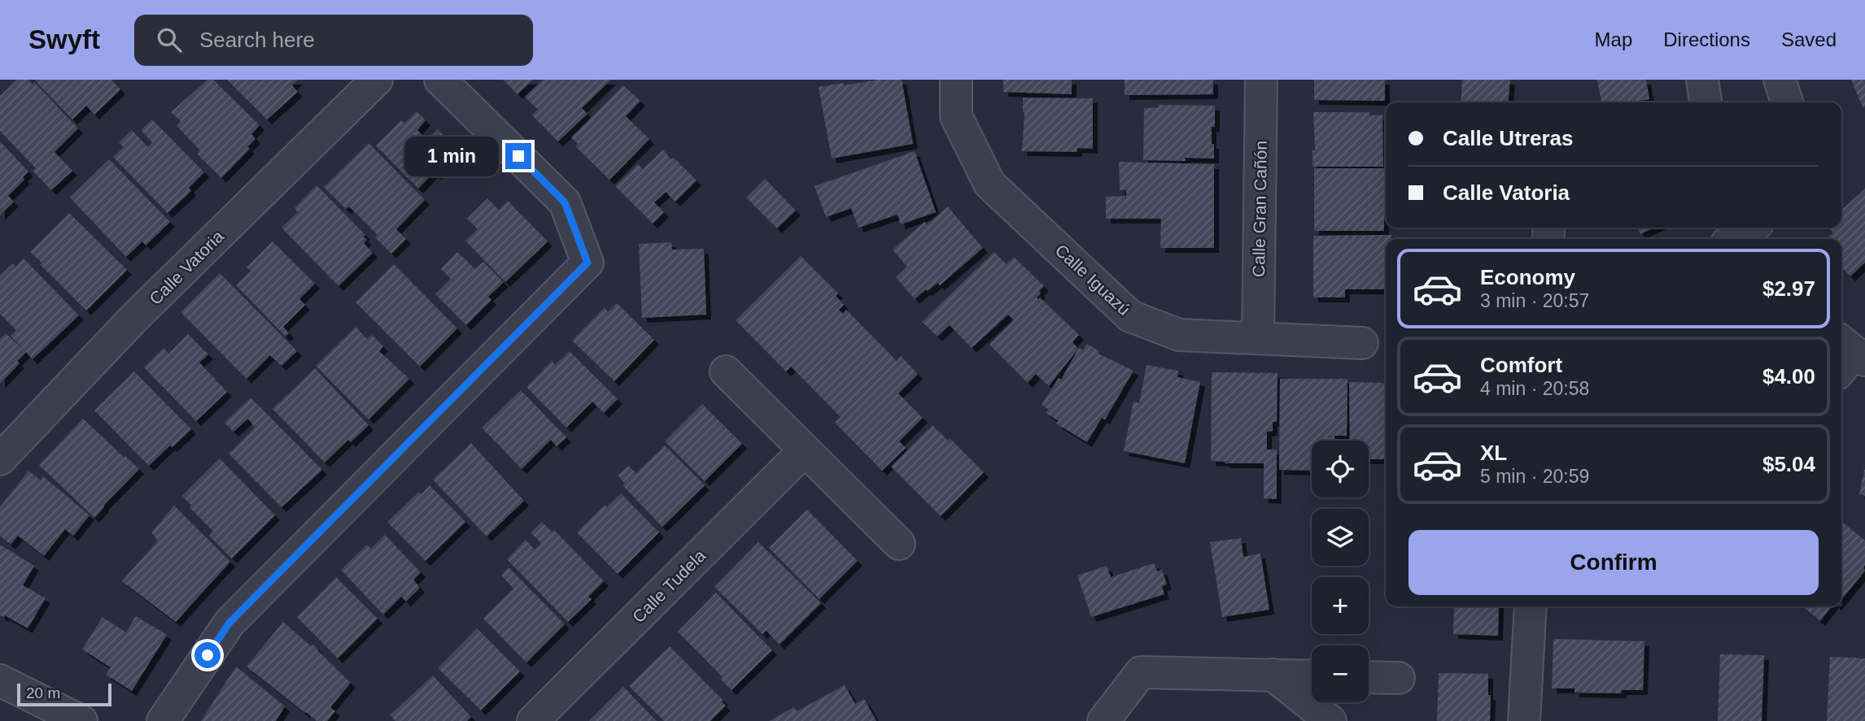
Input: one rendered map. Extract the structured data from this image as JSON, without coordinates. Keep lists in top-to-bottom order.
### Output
{
  "streets": {
    "street": [
      "Calle Gran Cañón",
      "Calle Vatoria",
      "Calle Iguazú",
      "Calle Tudela"
    ]
  },
  "crossings": [
    ["Calle Gran Cañón", "Calle Iguazú"]
  ],
  "scale_bar": "20 m",
  "page": {
    "header": "Swyft",
    "search": "Search here",
    "nav": ["Map", "Directions", "Saved"],
    "banner": ["Calle Utreras", "Calle Vatoria"],
    "bubble": "1 min",
    "list": [
      {
        "name": "Economy",
        "note": "3 min · 20:57",
        "value": "$2.97"
      },
      {
        "name": "Comfort",
        "note": "4 min · 20:58",
        "value": "$4.00"
      },
      {
        "name": "XL",
        "note": "5 min · 20:59",
        "value": "$5.04"
      }
    ],
    "map_buttons": ["+", "−"],
    "buttons": "Confirm",
    "scale": "20 m"
  }
}
